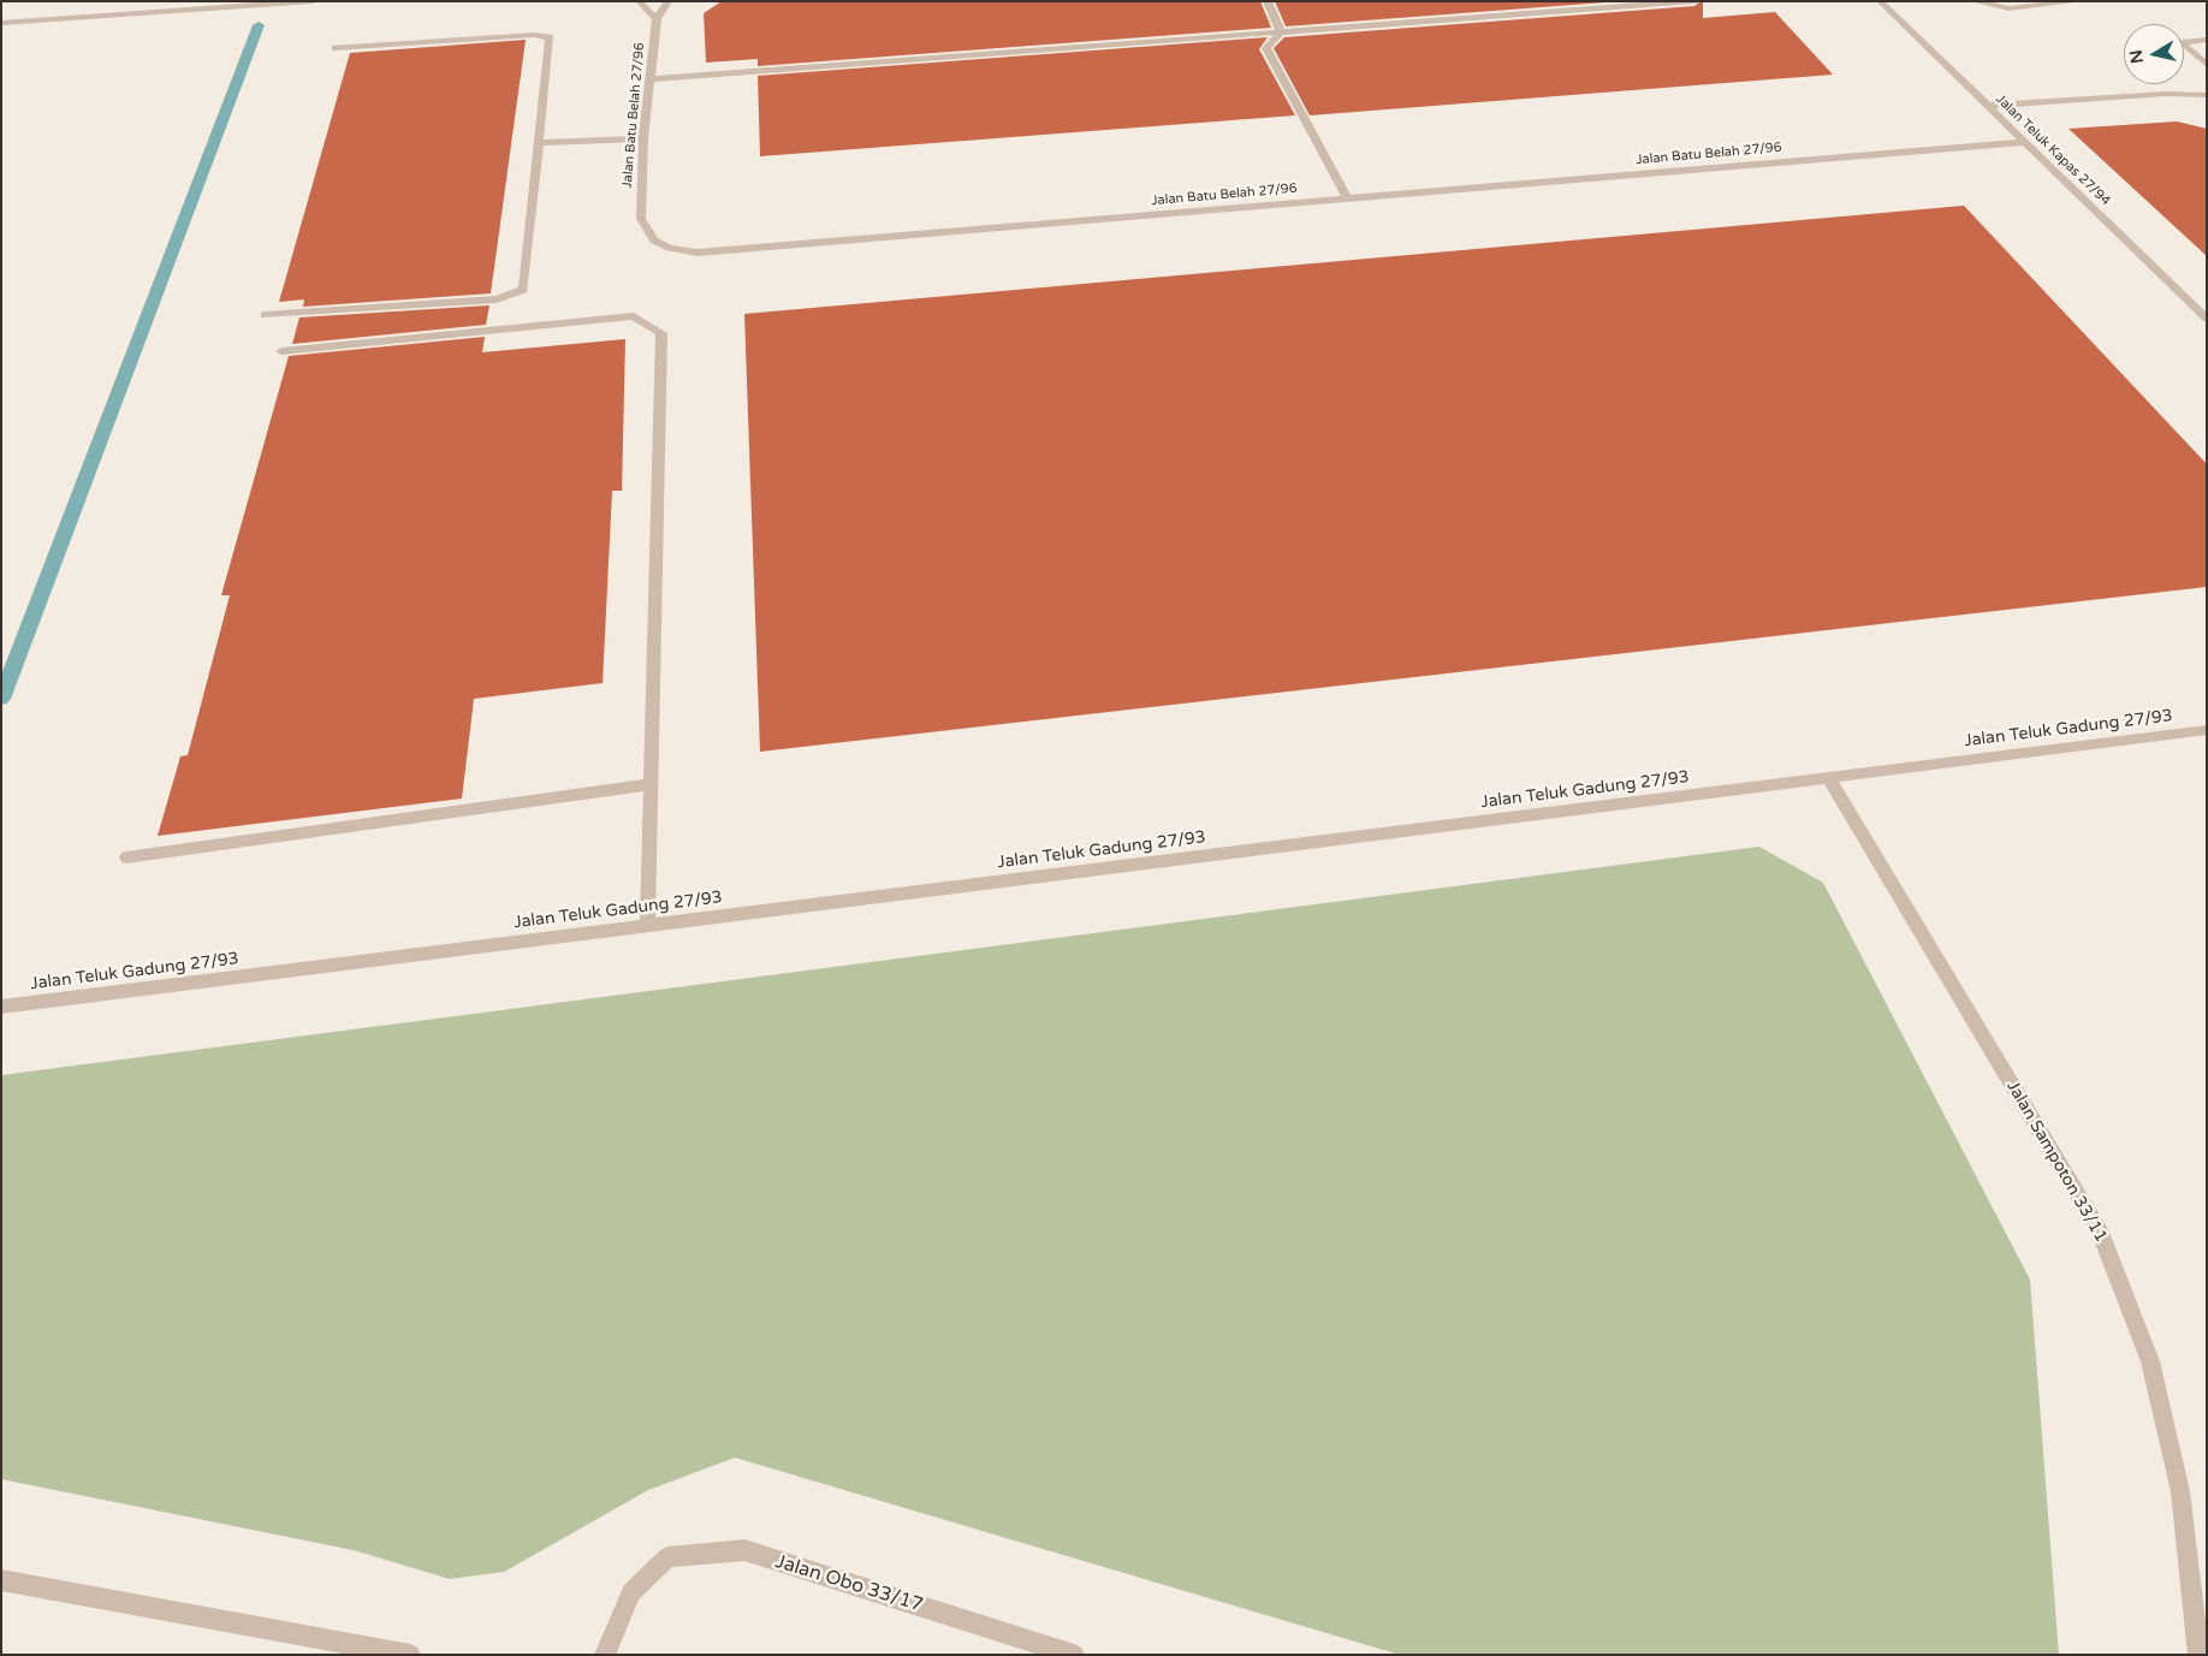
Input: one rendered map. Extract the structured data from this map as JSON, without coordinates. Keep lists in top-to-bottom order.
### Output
{
  "streets": {
    "street": [
      "Jalan Batu Belah 27/96",
      "Jalan Teluk Kapas 27/94",
      "Jalan Teluk Gadung 27/93",
      "Jalan Sampoton 33/11",
      "Jalan Obo 33/17"
    ]
  },
  "crossings": [
    ["Jalan Batu Belah 27/96", "Jalan Teluk Kapas 27/94"],
    ["Jalan Teluk Gadung 27/93", "Jalan Sampoton 33/11"]
  ],
  "north": "left"
}
